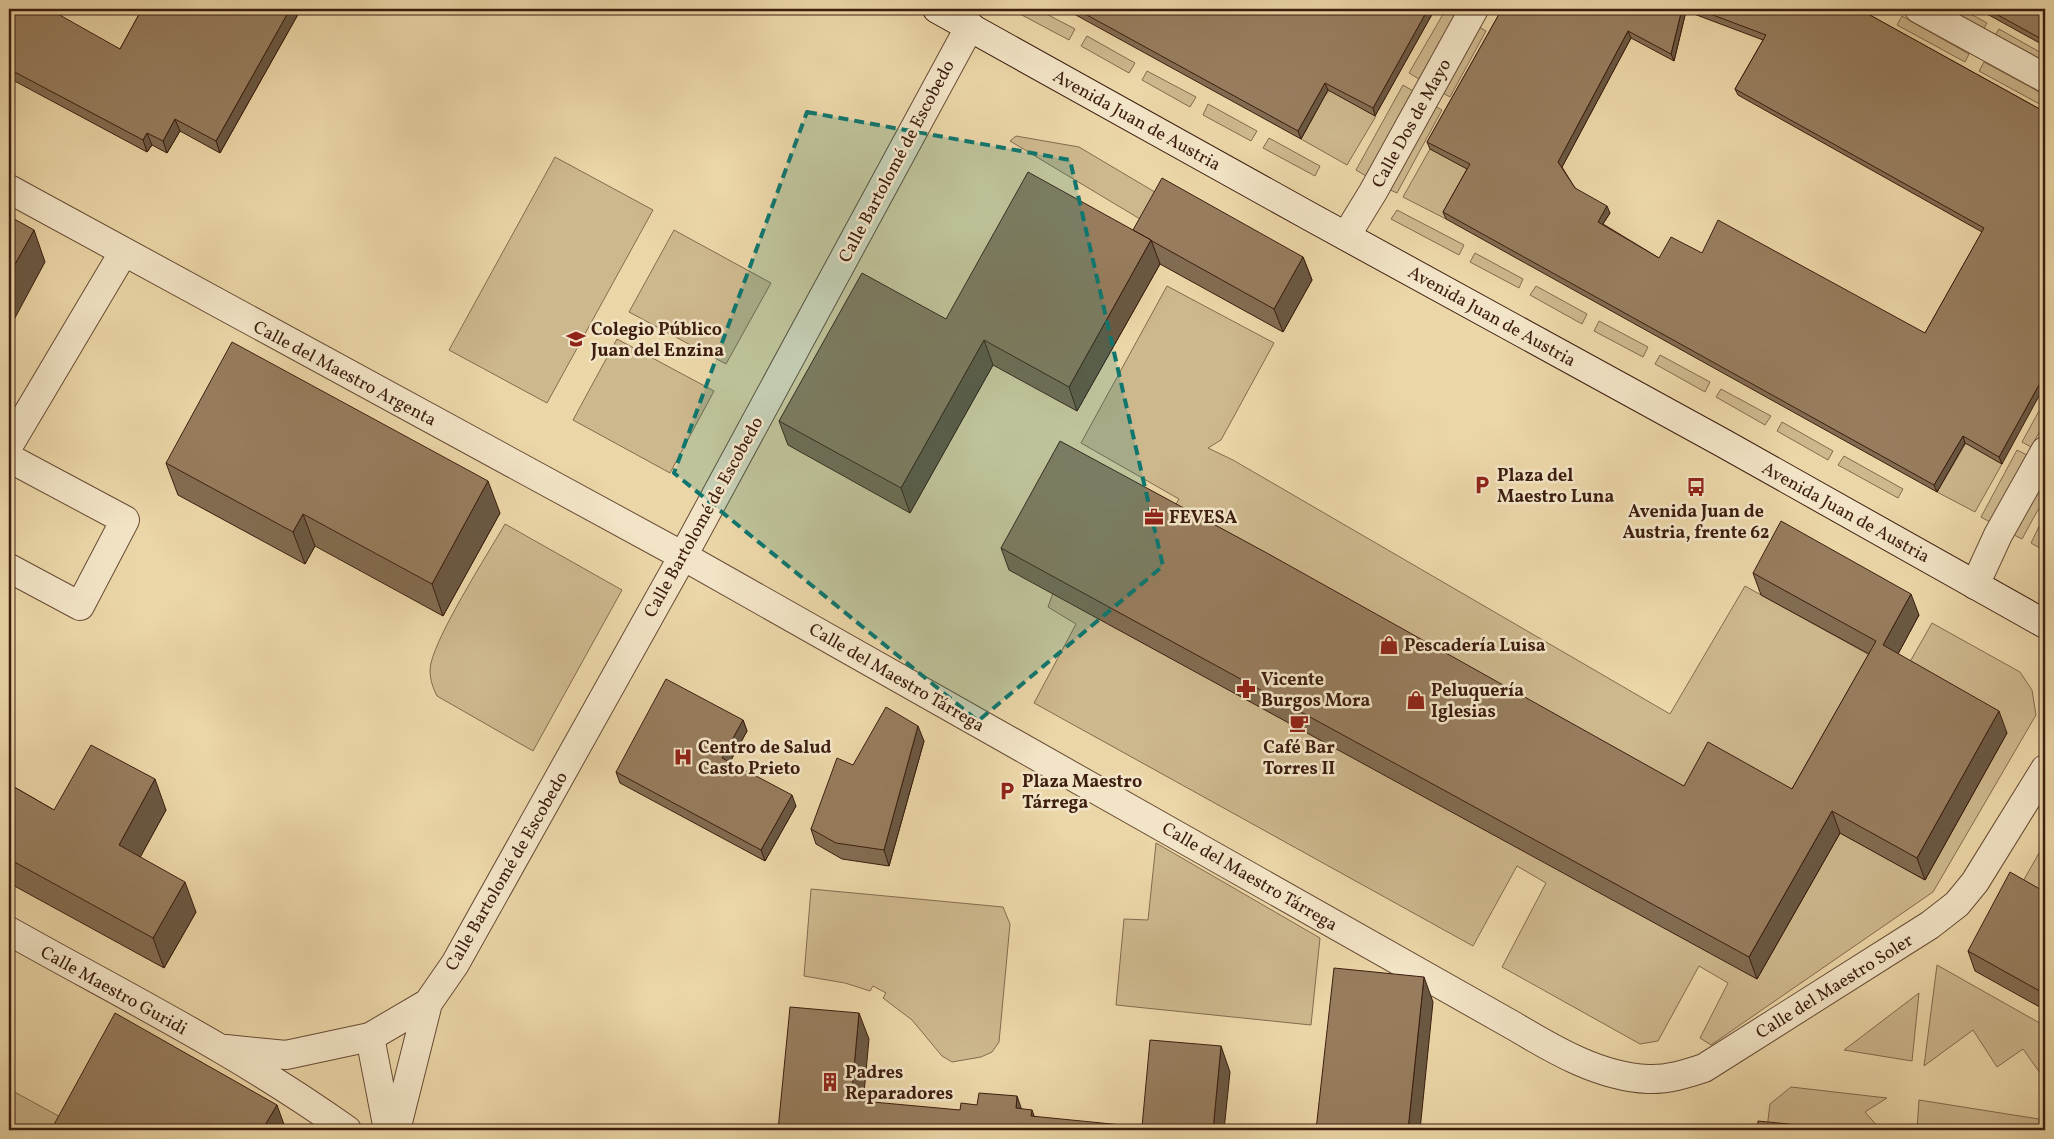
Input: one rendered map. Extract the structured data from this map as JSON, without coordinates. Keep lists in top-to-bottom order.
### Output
{
  "streets": {
    "street": [
      "Avenida Juan de Austria",
      "Calle Dos de Mayo",
      "Calle Bartolomé de Escobedo",
      "Calle del Maestro Argenta",
      "Calle del Maestro Tárrega",
      "Calle del Maestro Soler",
      "Calle Maestro Guridi"
    ]
  },
  "crossings": [
    ["Avenida Juan de Austria", "Calle Dos de Mayo"],
    ["Avenida Juan de Austria", "Calle Bartolomé de Escobedo"],
    ["Calle Bartolomé de Escobedo", "Calle del Maestro Argenta"],
    ["Calle Bartolomé de Escobedo", "Calle del Maestro Tárrega"],
    ["Calle Bartolomé de Escobedo", "Calle Maestro Guridi"],
    ["Calle del Maestro Argenta", "Calle del Maestro Tárrega"],
    ["Calle del Maestro Tárrega", "Calle del Maestro Soler"]
  ],
  "places": {
    "school or university": ["Colegio Público Juan del Enzina"],
    "parking": ["Plaza del Maestro Luna", "Plaza Maestro Tárrega"],
    "bus stop": ["Avenida Juan de Austria, frente 62"],
    "office": ["FEVESA"],
    "shop": ["Pescadería Luisa", "Peluquería Iglesias"],
    "pharmacy": ["Vicente Burgos Mora"],
    "cafe": ["Café Bar Torres II"],
    "hospital": ["Centro de Salud Casto Prieto"],
    "building": ["Padres Reparadores"]
  }
}
